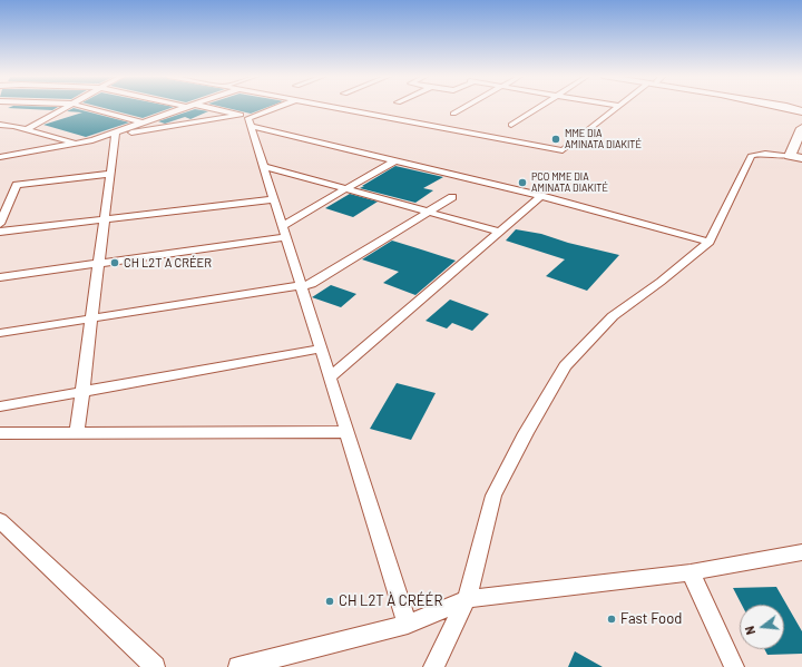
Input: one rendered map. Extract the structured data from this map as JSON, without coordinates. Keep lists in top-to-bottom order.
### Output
{
  "places": [
    "MME DIA AMINATA DIAKITÉ",
    "PCO MME DIA AMINATA DIAKITÉ",
    "CH L2T A CRÉER",
    "CH L2T À CRÉÉR",
    "Fast Food"
  ],
  "north": "left"
}
